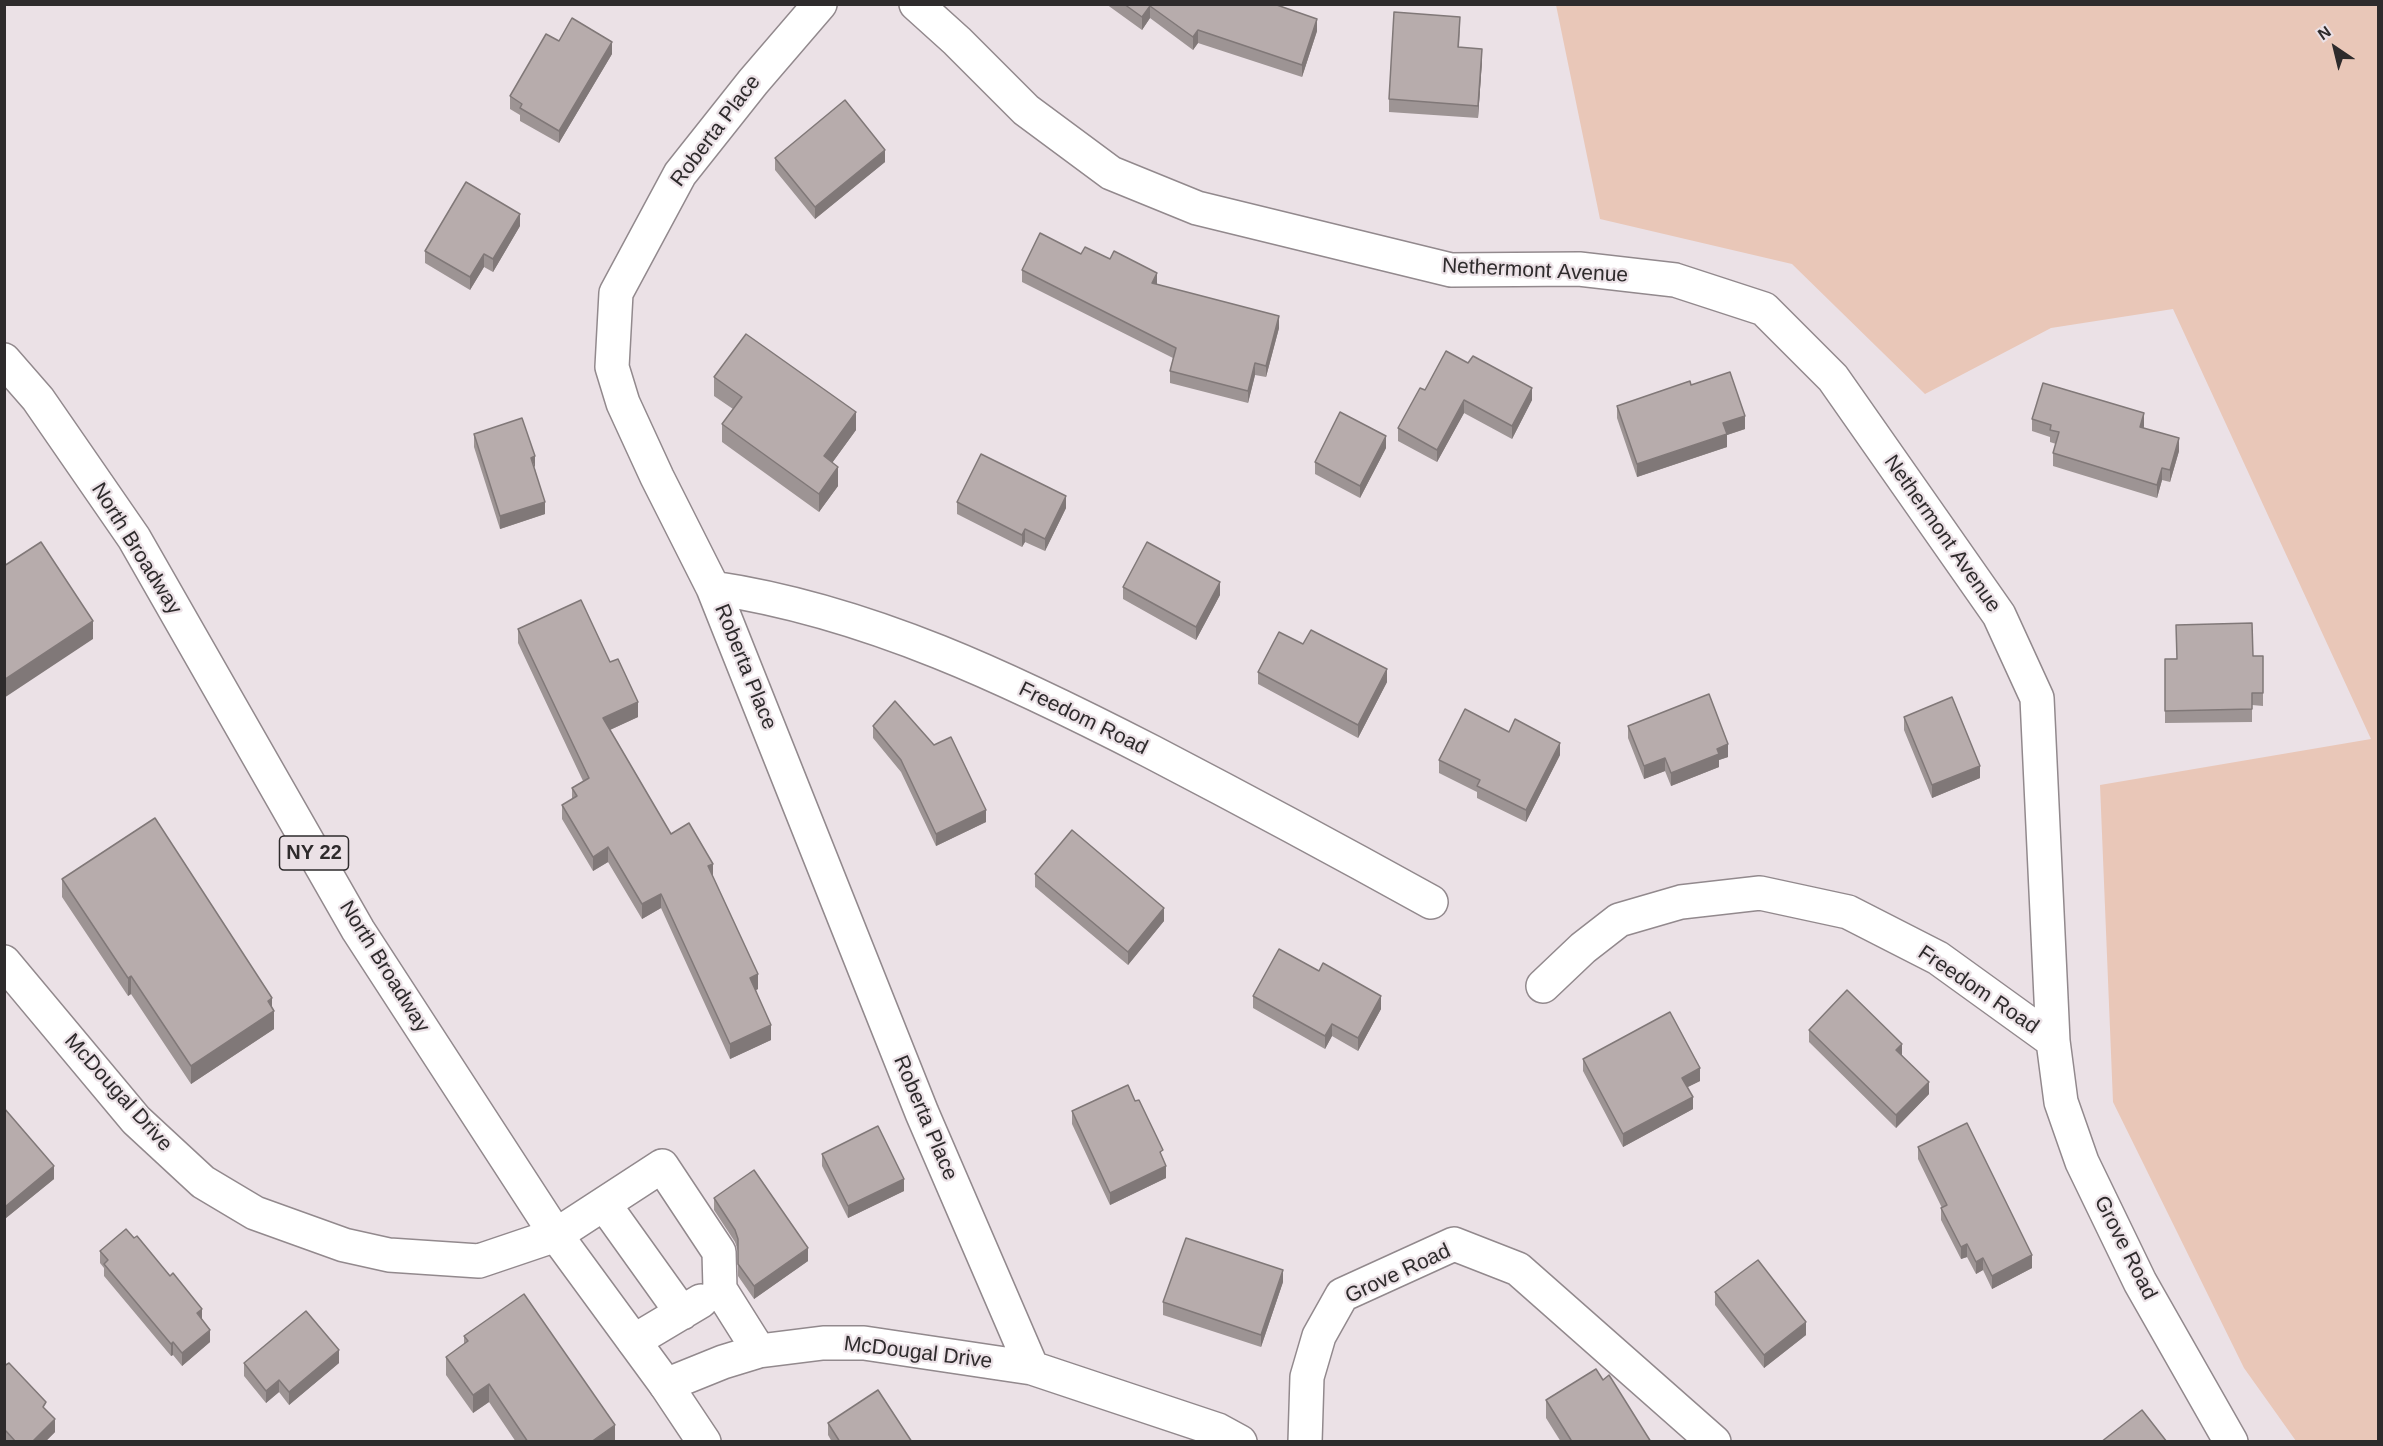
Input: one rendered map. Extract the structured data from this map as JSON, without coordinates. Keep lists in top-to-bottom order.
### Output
{
  "streets": {
    "street": [
      "Roberta Place",
      "Nethermont Avenue",
      "North Broadway",
      "Freedom Road",
      "NY 22",
      "McDougal Drive",
      "Grove Road"
    ]
  },
  "crossings": [
    ["Roberta Place", "Freedom Road"],
    ["Roberta Place", "McDougal Drive"],
    ["Nethermont Avenue", "Freedom Road"],
    ["Nethermont Avenue", "Grove Road"],
    ["North Broadway", "McDougal Drive"],
    ["Freedom Road", "Grove Road"]
  ],
  "north": "top left"
}
